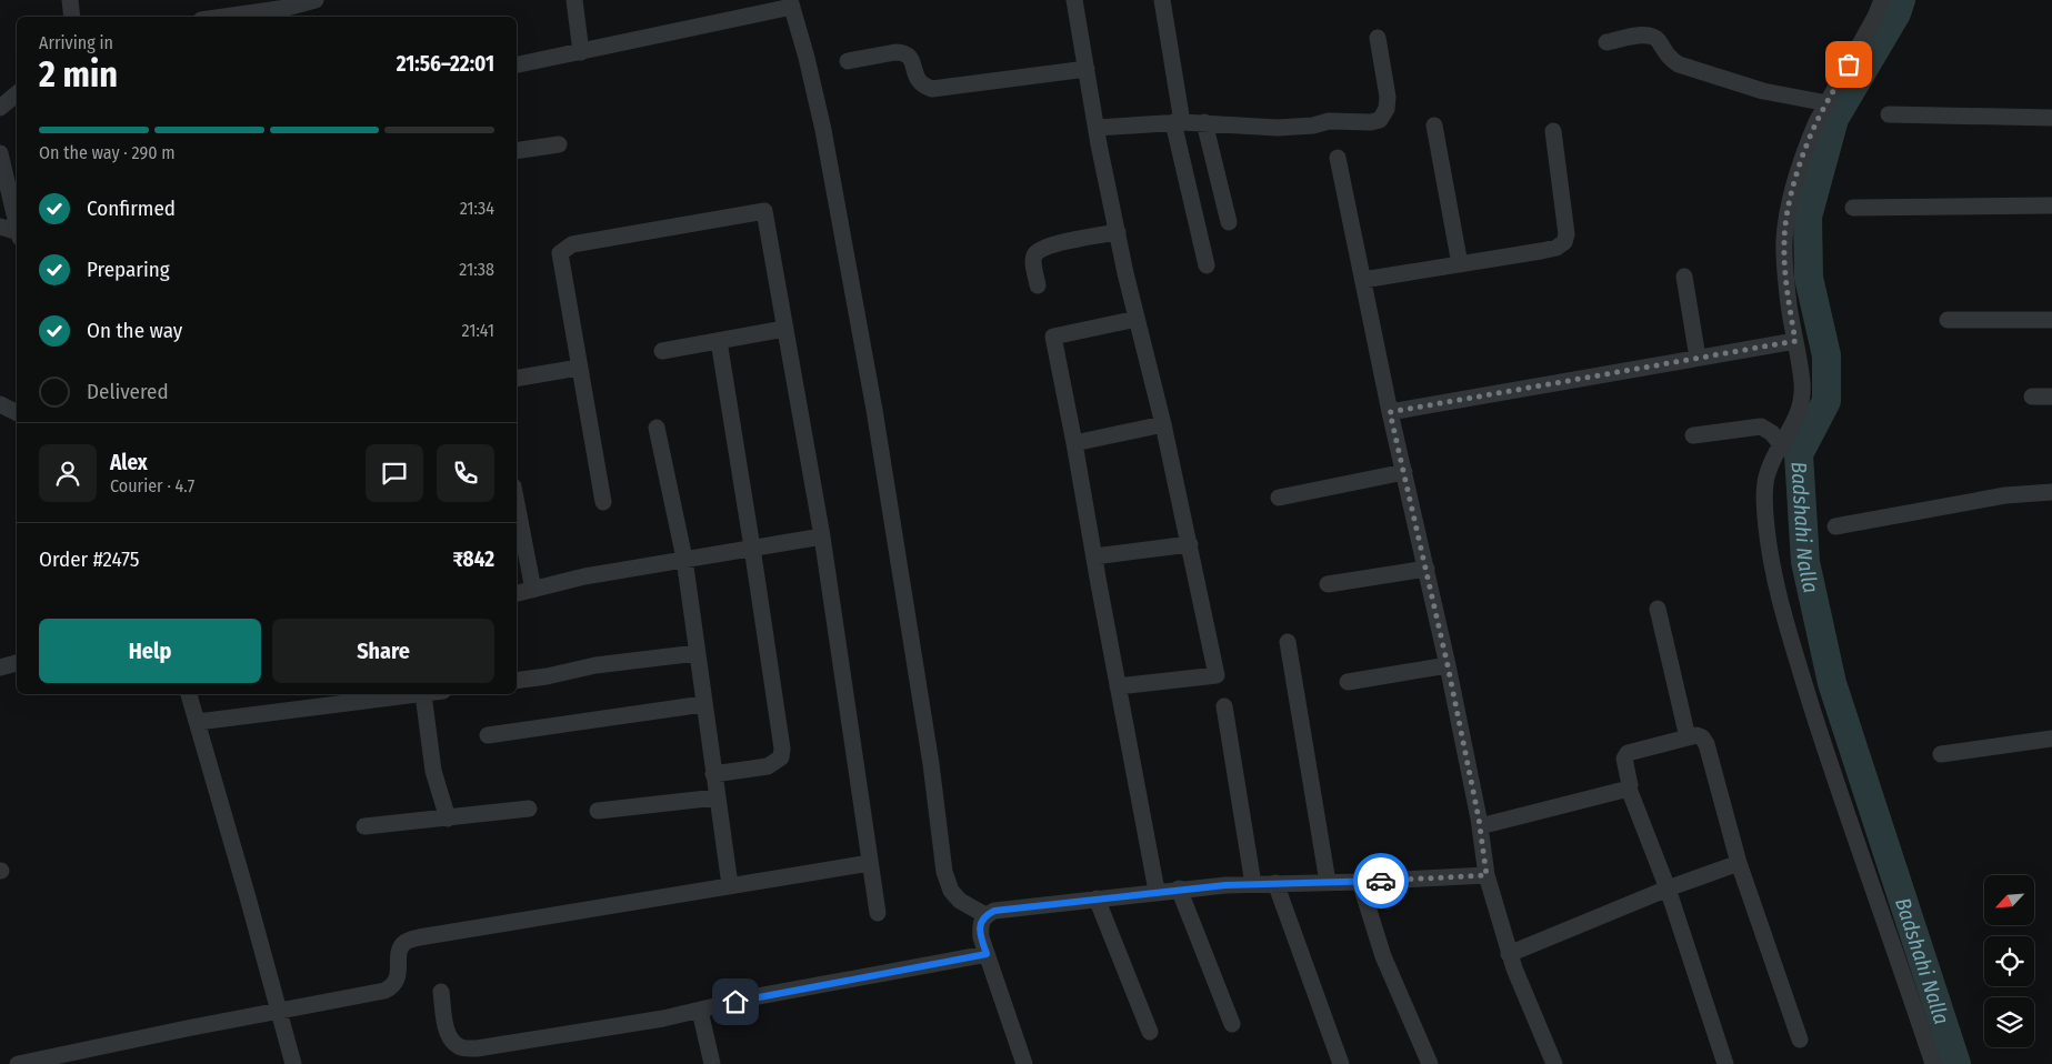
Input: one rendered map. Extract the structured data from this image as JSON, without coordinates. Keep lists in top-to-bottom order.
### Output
{
  "water": ["Badshahi Nalla"],
  "north": "bottom left",
  "page": {
    "heading": ["2 min", "Arriving in", "21:56–22:01"],
    "panel": [
      "Alex",
      "Courier · 4.7",
      "Order #2475",
      "₹842"
    ],
    "bar": "On the way · 290 m",
    "list": [
      ["Confirmed", "21:34"],
      ["Preparing", "21:38"],
      ["On the way", "21:41"],
      "Delivered"
    ],
    "buttons": ["Help", "Share"]
  }
}
